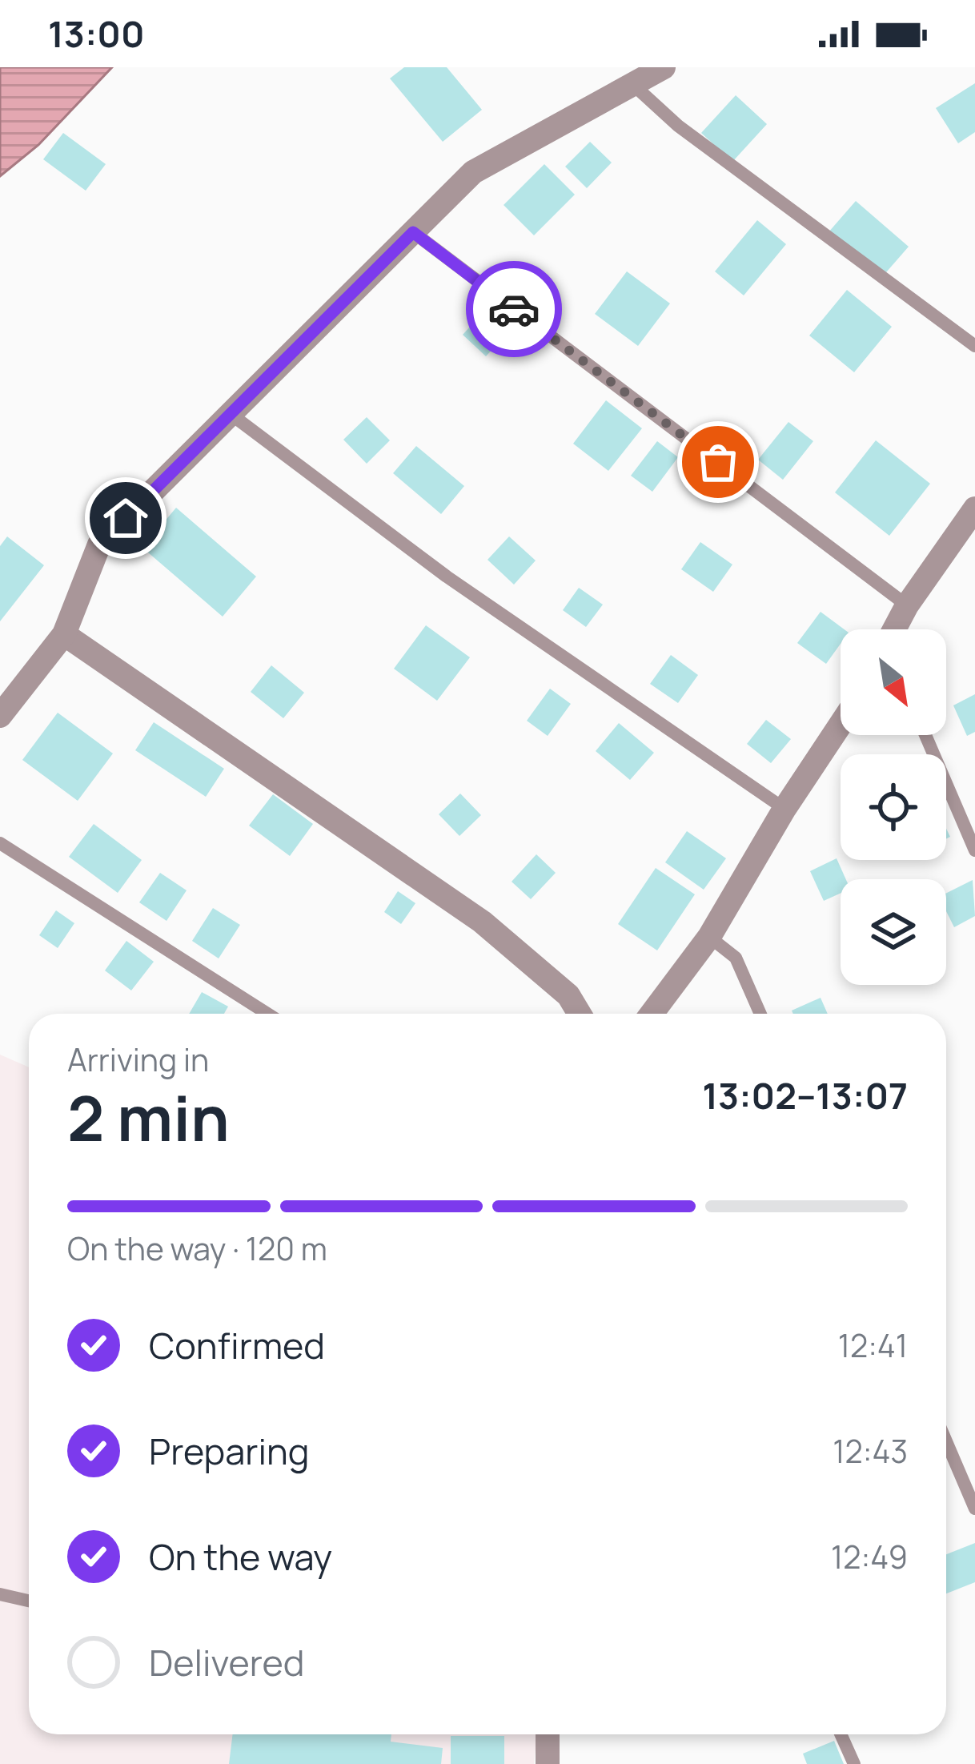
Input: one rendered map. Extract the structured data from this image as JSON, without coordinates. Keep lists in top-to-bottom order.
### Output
{
  "north": "bottom right",
  "page": {
    "status": "13:00",
    "heading": ["2 min", "Arriving in", "13:02–13:07"],
    "bar": "On the way · 120 m",
    "list": [
      ["Confirmed", "12:41"],
      ["Preparing", "12:43"],
      ["On the way", "12:49"],
      "Delivered"
    ]
  }
}
